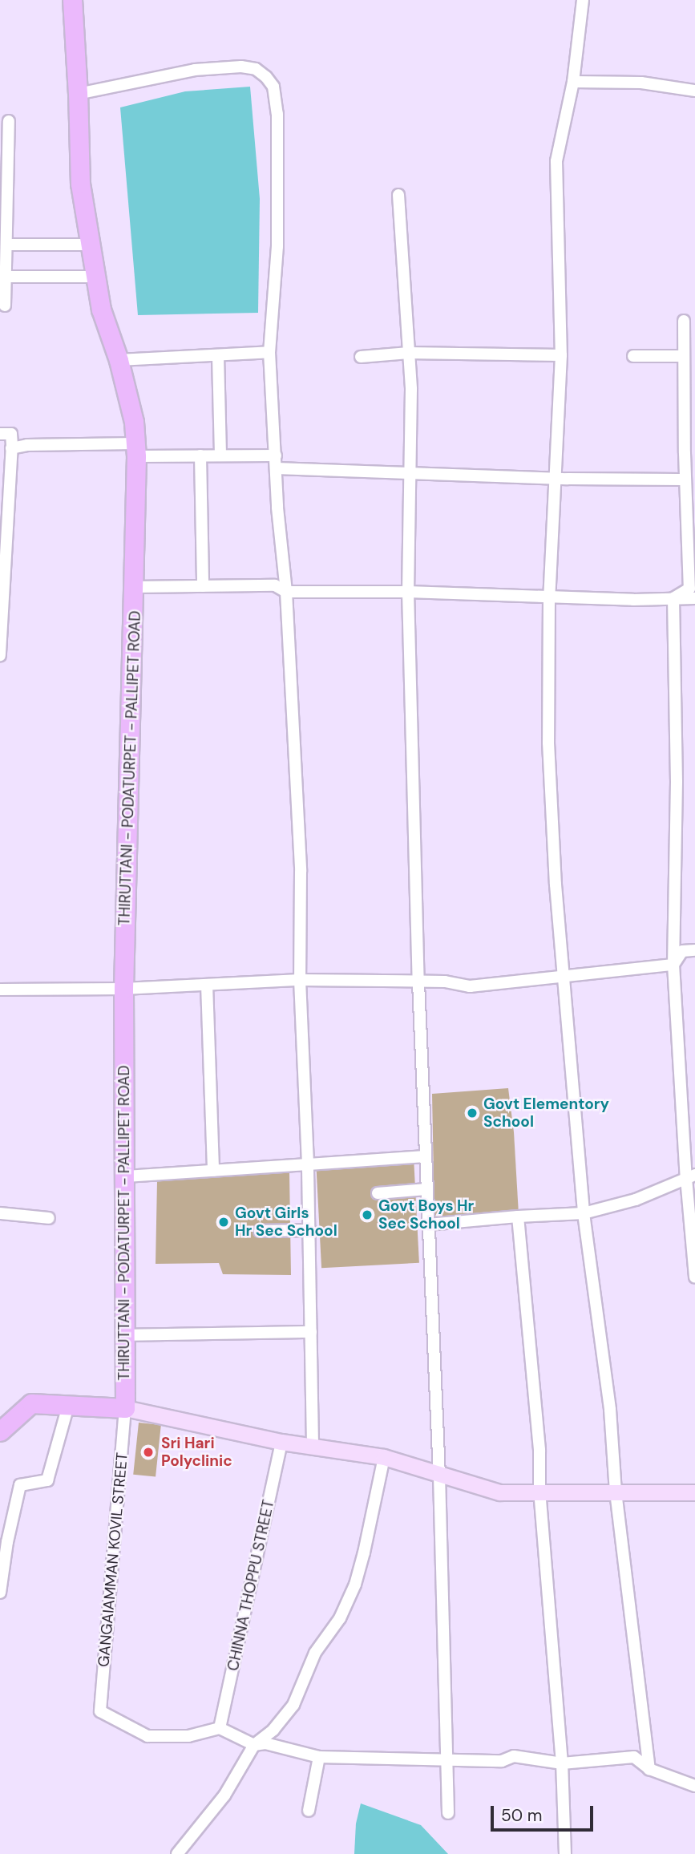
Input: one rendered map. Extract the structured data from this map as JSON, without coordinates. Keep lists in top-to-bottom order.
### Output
{
  "streets": {
    "main road": ["THIRUTTANI - PODATURPET - PALLIPET ROAD"],
    "street": ["GANGAIAMMAN KOVIL STREET", "CHINNA THOPPU STREET"]
  },
  "crossings": [
    ["THIRUTTANI - PODATURPET - PALLIPET ROAD", "GANGAIAMMAN KOVIL STREET"],
    ["GANGAIAMMAN KOVIL STREET", "CHINNA THOPPU STREET"]
  ],
  "places": [
    "Govt Elementory School",
    "Govt Boys Hr Sec School",
    "Govt Girls Hr Sec School",
    "Sri Hari Polyclinic"
  ],
  "scale_bar": "50 m"
}
